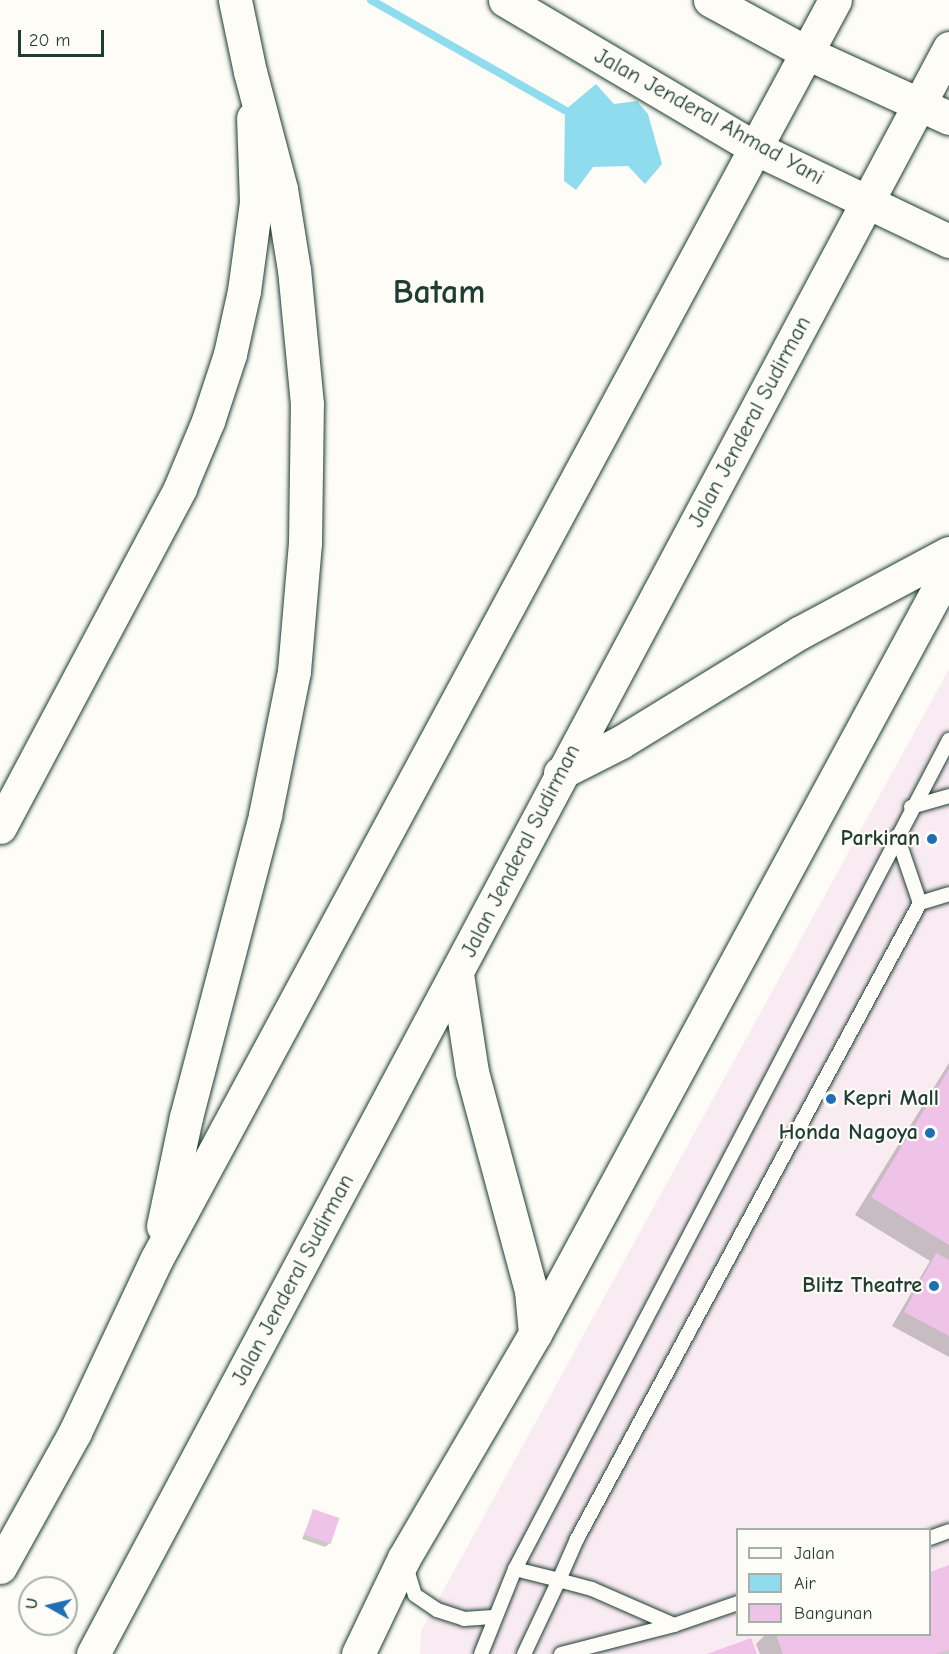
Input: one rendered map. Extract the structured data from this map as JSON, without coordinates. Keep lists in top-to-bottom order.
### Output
{
  "streets": {
    "main road": ["Jalan Jenderal Ahmad Yani", "Jalan Jenderal Sudirman"]
  },
  "crossings": [
    ["Jalan Jenderal Ahmad Yani", "Jalan Jenderal Sudirman"]
  ],
  "districts": ["Batam"],
  "places": [
    "Parkiran",
    "Kepri Mall",
    "Honda Nagoya",
    "Blitz Theatre"
  ],
  "legend": ["Jalan", "Air", "Bangunan"],
  "scale_bar": "20 m",
  "north": "left"
}
